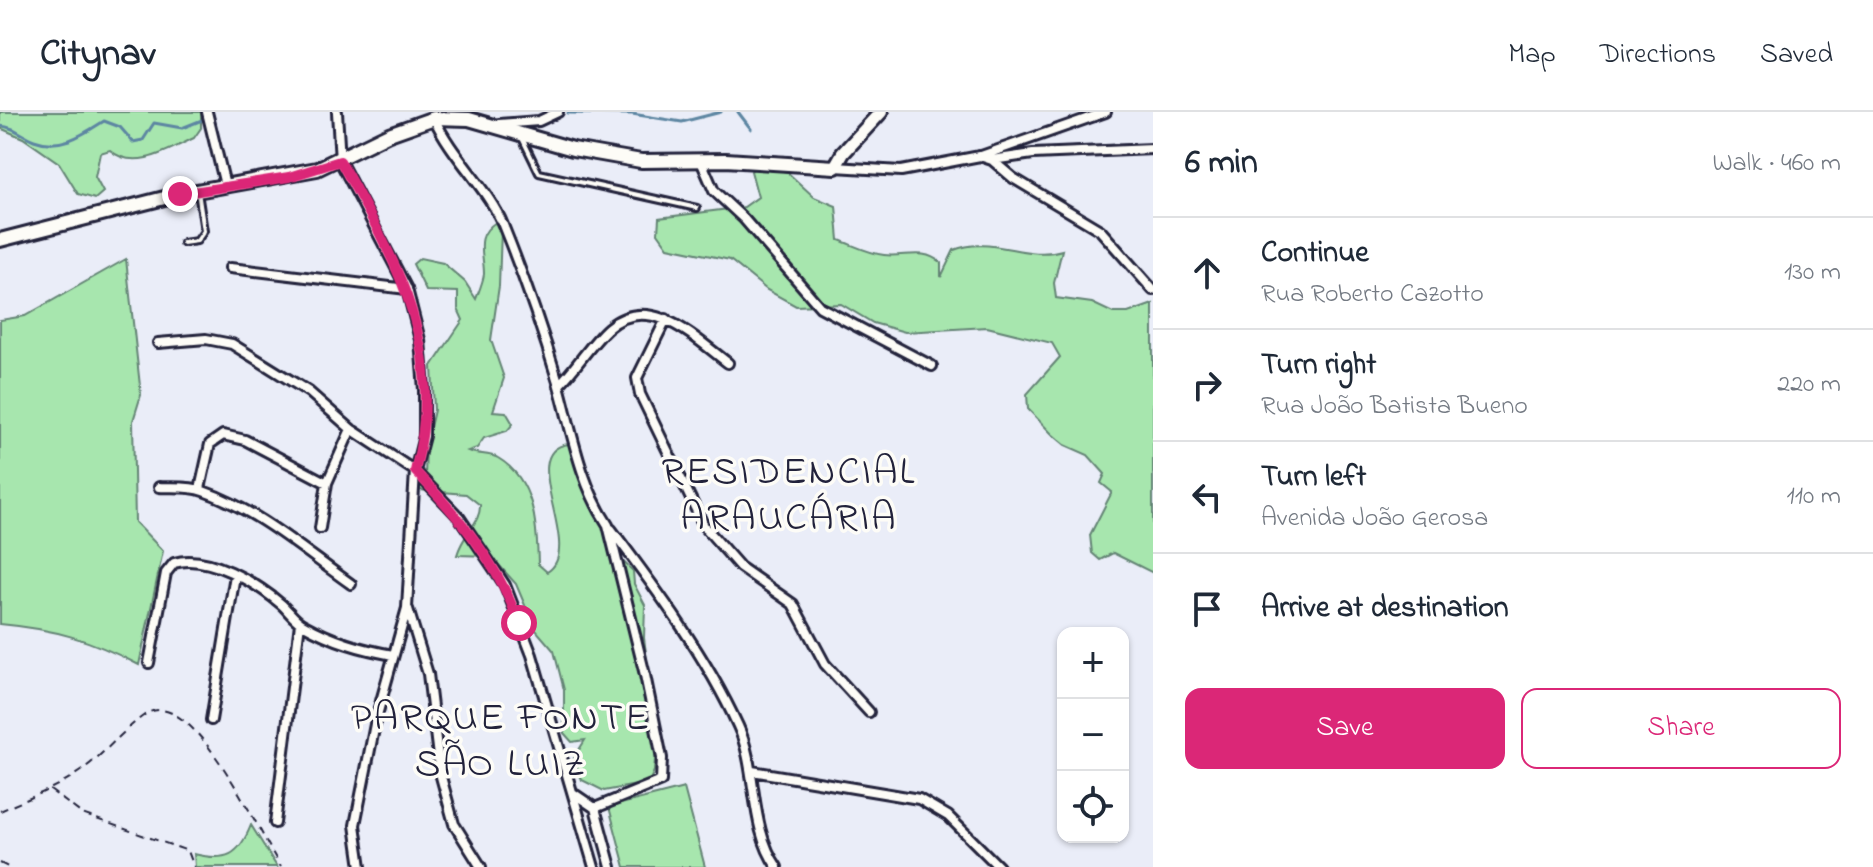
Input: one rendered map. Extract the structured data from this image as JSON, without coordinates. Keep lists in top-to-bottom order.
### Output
{
  "districts": ["RESIDENCIAL ARAUCÁRIA", "PARQUE FONTE SÃO LUIZ"],
  "page": {
    "header": "Citynav",
    "nav": ["Map", "Directions", "Saved"],
    "heading": ["6 min", "Walk · 460 m"],
    "list": [
      ["Continue", "Rua Roberto Cazotto", "130 m"],
      ["Turn right", "Rua João Batista Bueno", "220 m"],
      ["Turn left", "Avenida João Gerosa", "110 m"],
      "Arrive at destination"
    ],
    "map_buttons": ["+", "−"],
    "buttons": ["Save", "Share"]
  }
}
